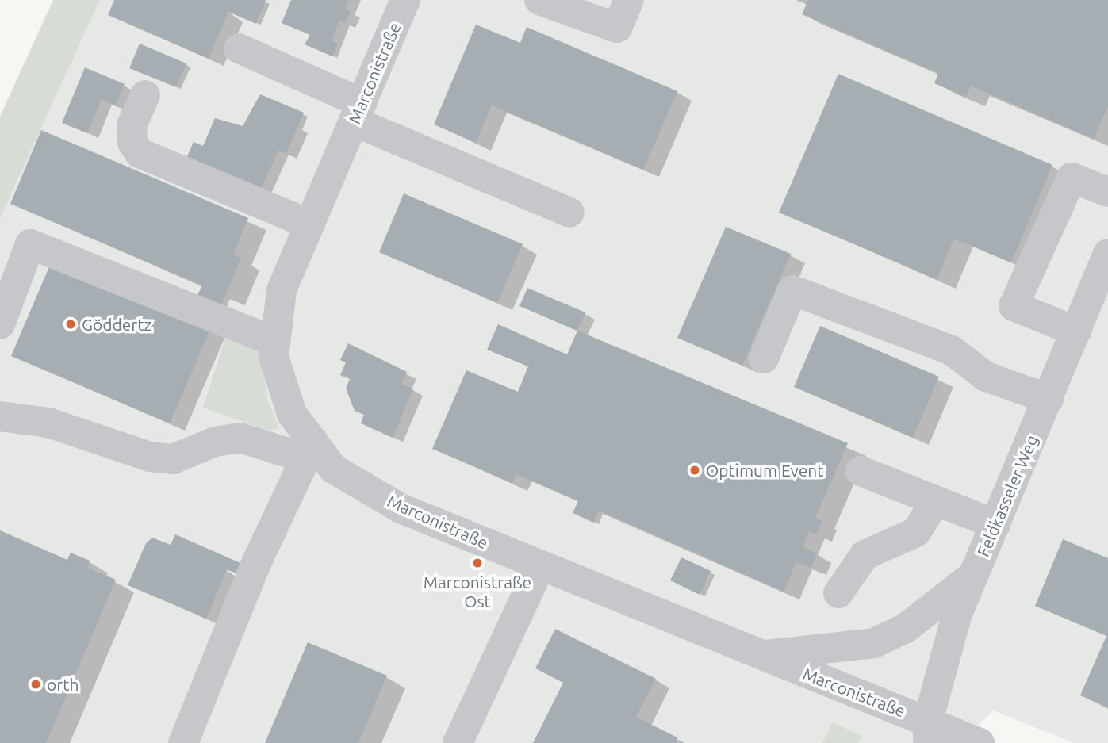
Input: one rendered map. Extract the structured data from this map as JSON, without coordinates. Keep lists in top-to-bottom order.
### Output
{
  "streets": {
    "street": ["Marconistraße", "Feldkasseler Weg"]
  },
  "crossings": [
    ["Marconistraße", "Feldkasseler Weg"]
  ],
  "places": [
    "Göddertz",
    "Optimum Event",
    "Marconistraße Ost",
    "orth"
  ]
}
